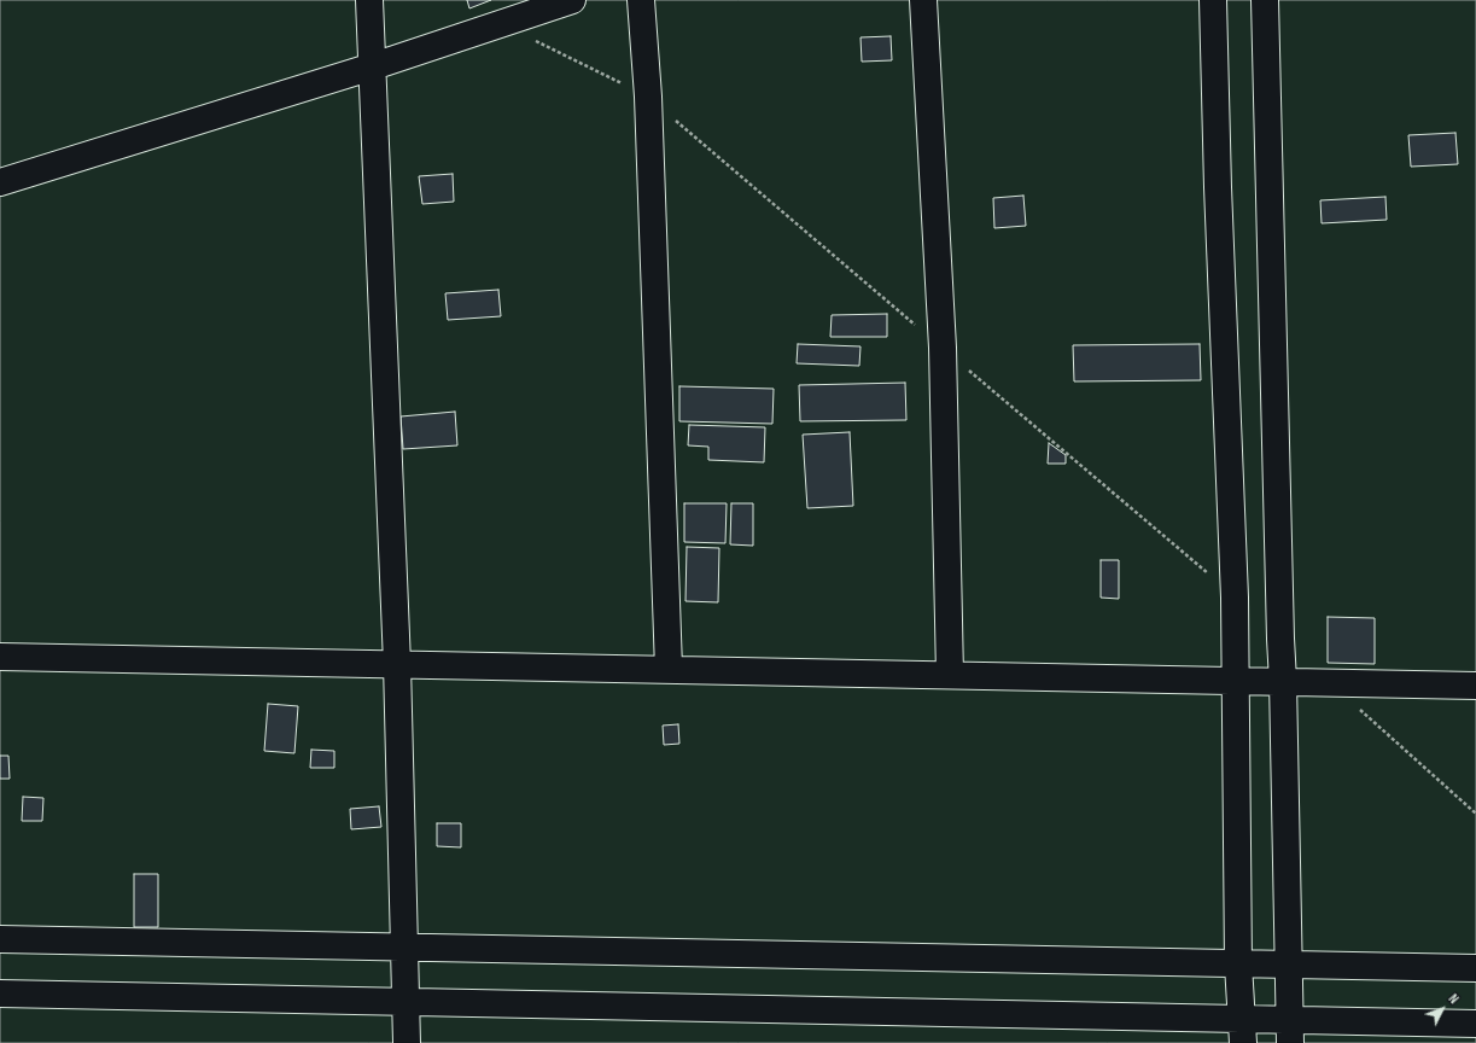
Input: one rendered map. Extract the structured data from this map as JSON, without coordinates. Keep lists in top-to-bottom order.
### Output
{
  "north": "top right"
}
